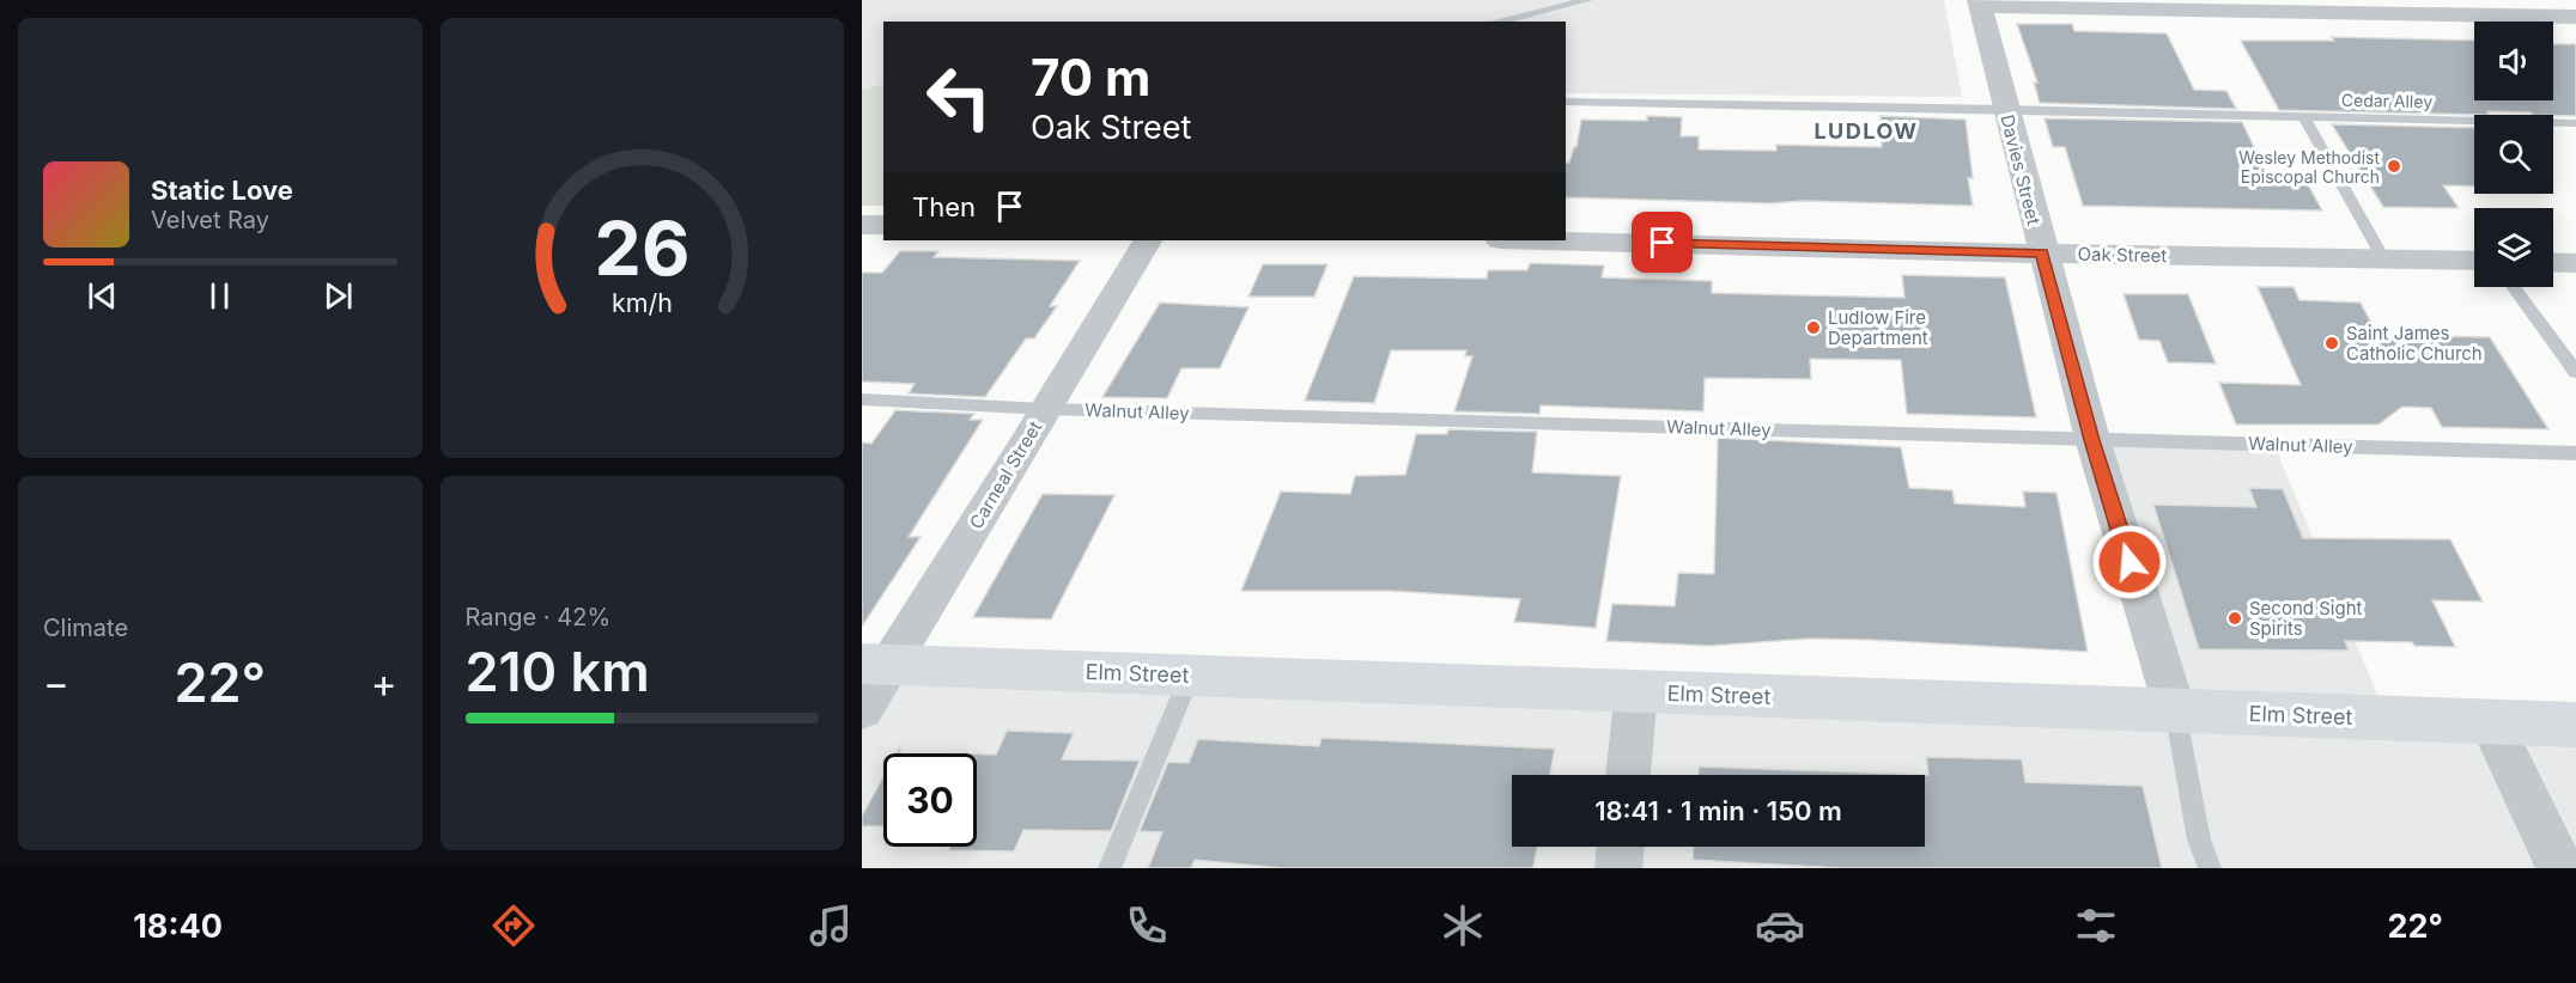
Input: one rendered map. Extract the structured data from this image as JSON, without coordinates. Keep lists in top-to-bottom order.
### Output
{
  "streets": {
    "main road": ["Elm Street"],
    "street": ["Davies Street", "Oak Street", "Carneal Street"],
    "lane": ["Cedar Alley", "Walnut Alley"]
  },
  "crossings": [
    ["Cedar Alley", "Davies Street"],
    ["Davies Street", "Oak Street"],
    ["Davies Street", "Walnut Alley"],
    ["Davies Street", "Elm Street"],
    ["Walnut Alley", "Carneal Street"],
    ["Carneal Street", "Elm Street"]
  ],
  "districts": ["LUDLOW"],
  "places": [
    "Wesley Methodist Episcopal Church",
    "Ludlow Fire Department",
    "Saint James Catholic Church",
    "Second Sight Spirits"
  ],
  "page": {
    "turn": ["70 m", "Oak Street"],
    "song": ["Static Love", "Velvet Ray"],
    "then": "Then",
    "tile": [
      "Climate",
      ["Range · 42%", "210 km"]
    ],
    "heat": ["−", "22°", "+"],
    "limit": "30",
    "trip": "18:41 · 1 min · 150 m",
    "tabs": ["18:40", "22°"],
    "gauge": ["26", "km/h"]
  }
}
